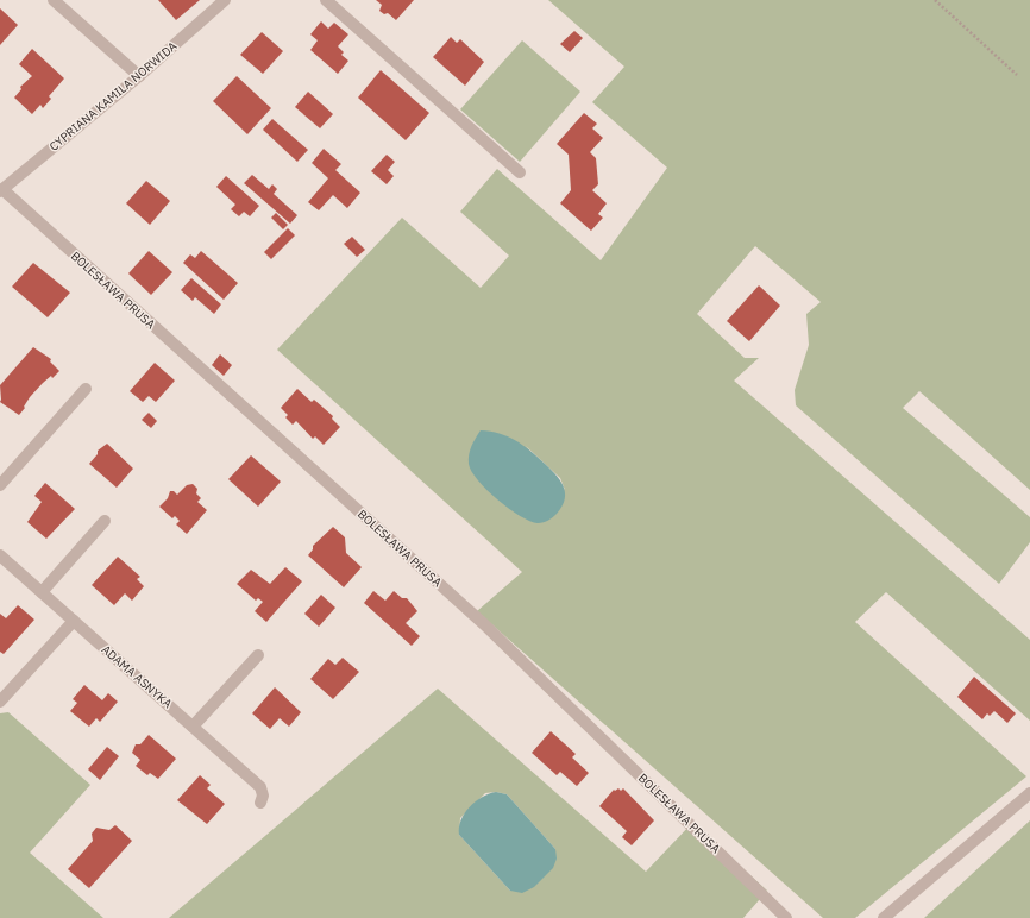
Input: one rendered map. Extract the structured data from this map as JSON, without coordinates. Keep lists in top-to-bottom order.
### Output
{
  "streets": {
    "street": ["CYPRIANA KAMILA NORWIDA", "BOLESŁAWA PRUSA", "ADAMA ASNYKA"]
  },
  "crossings": [
    ["CYPRIANA KAMILA NORWIDA", "BOLESŁAWA PRUSA"]
  ]
}
